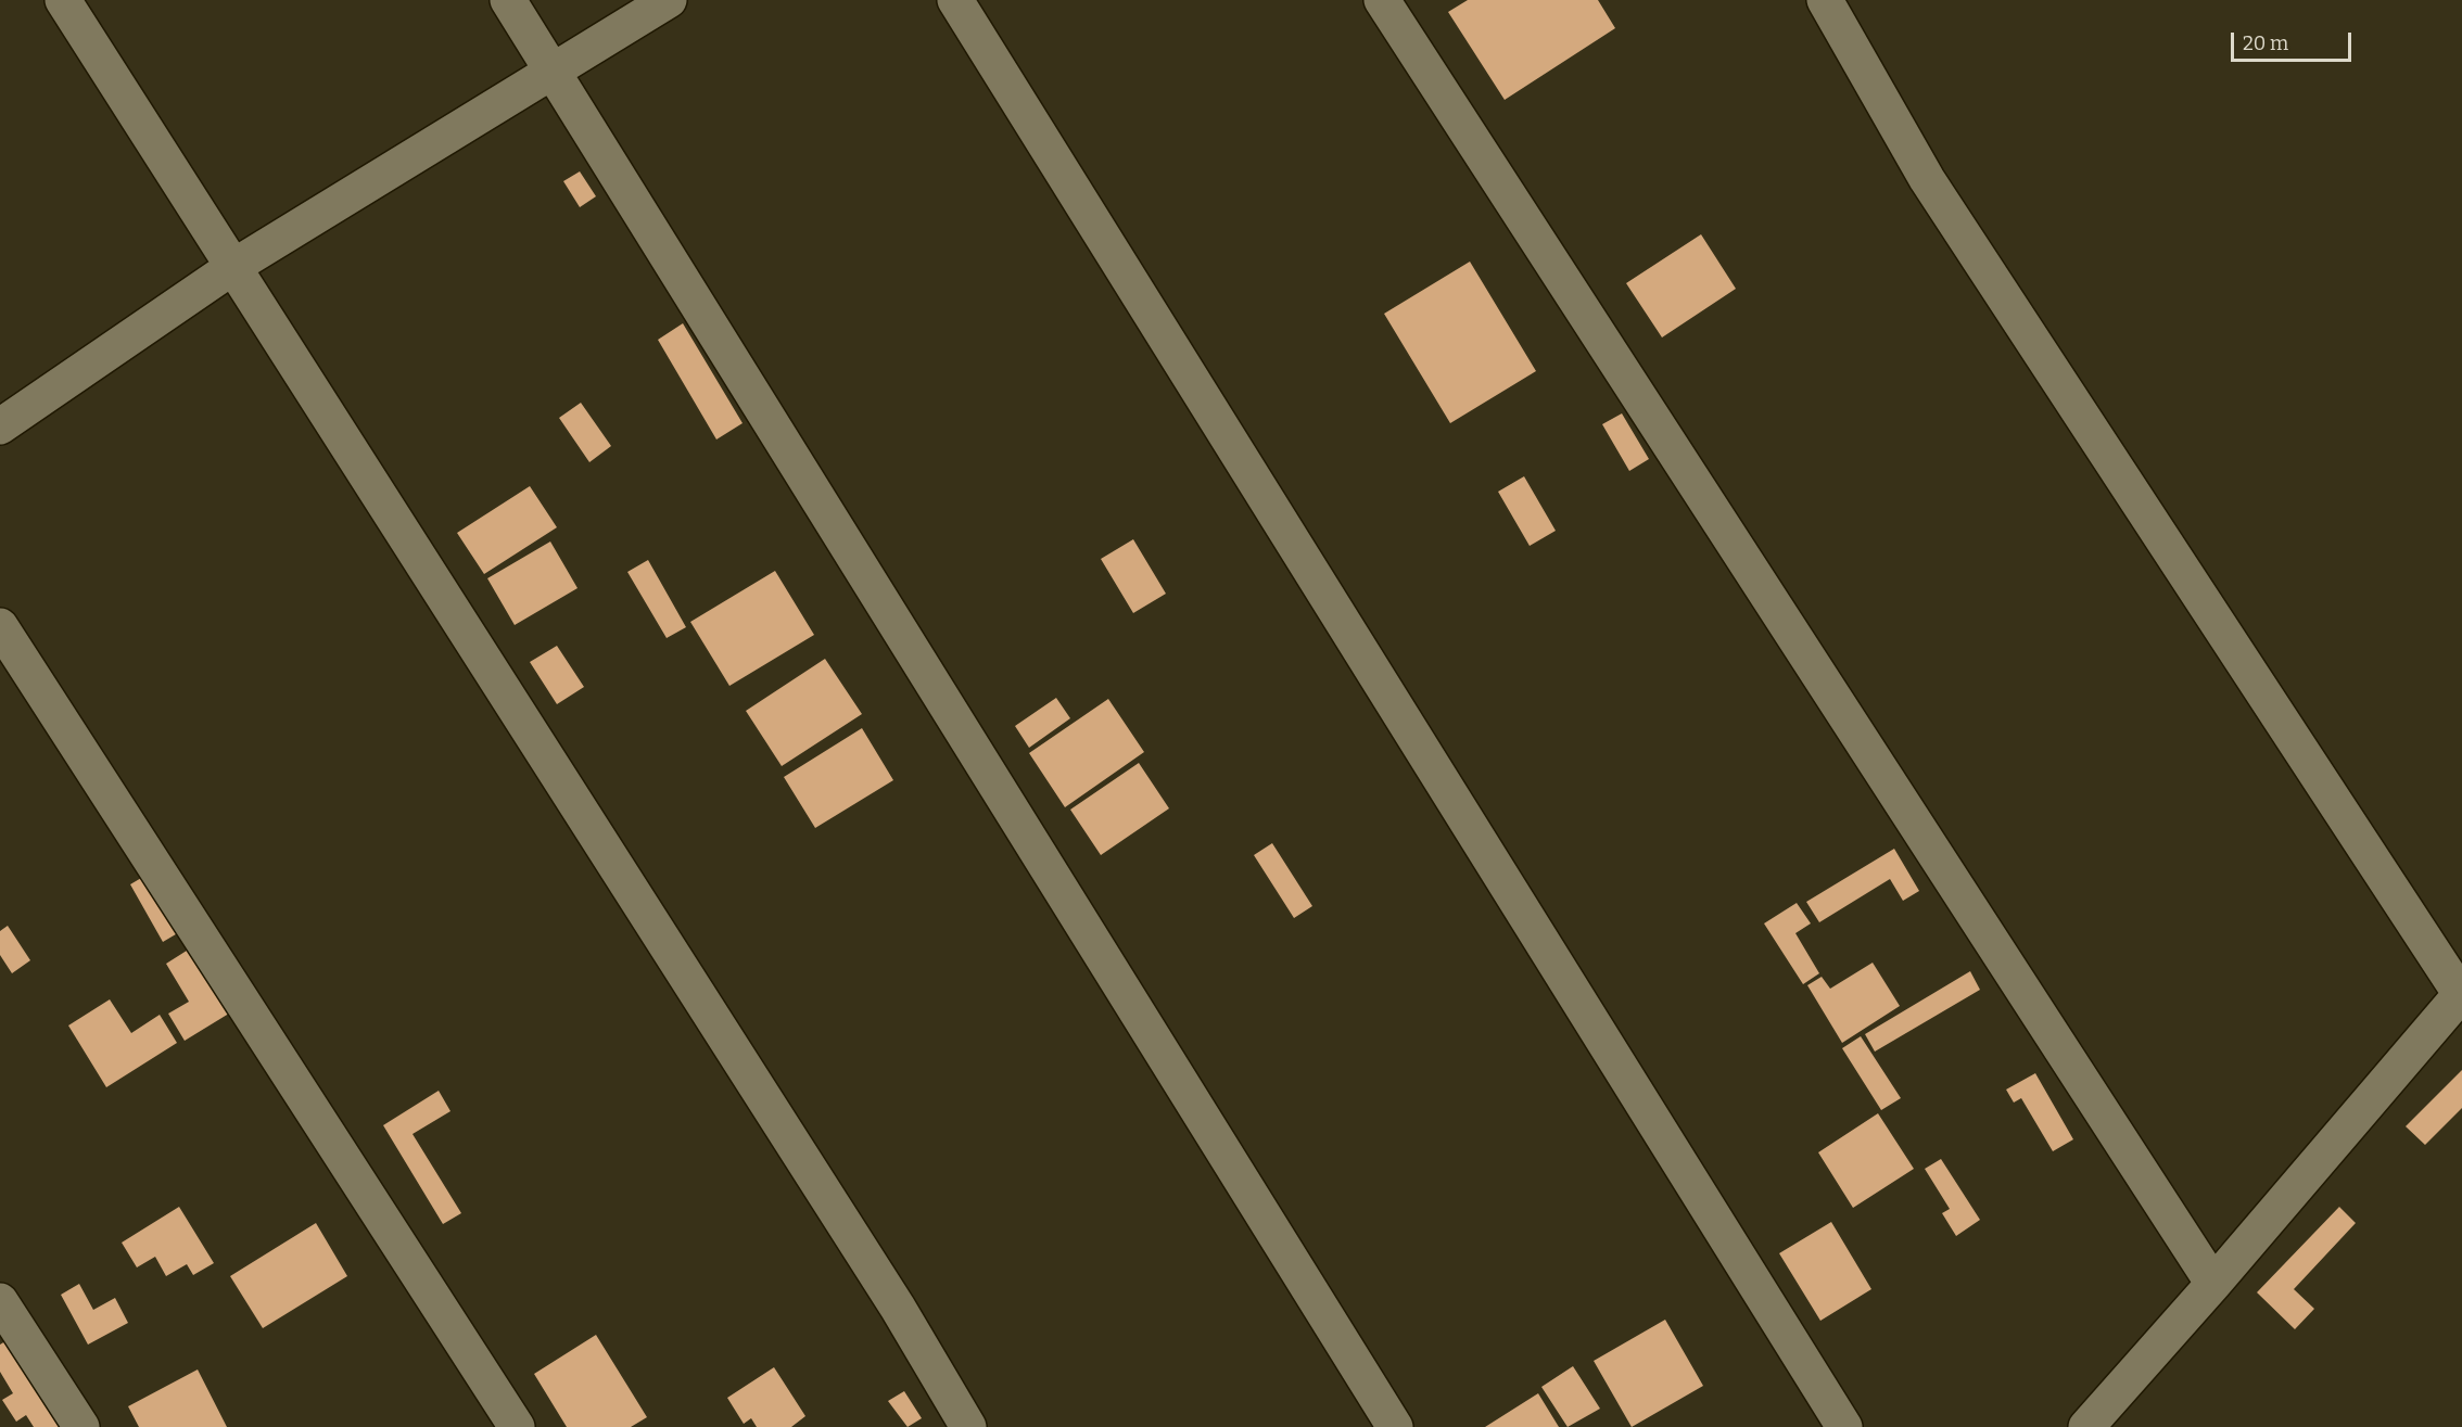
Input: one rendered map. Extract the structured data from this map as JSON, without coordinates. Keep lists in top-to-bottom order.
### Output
{
  "scale_bar": "20 m"
}
